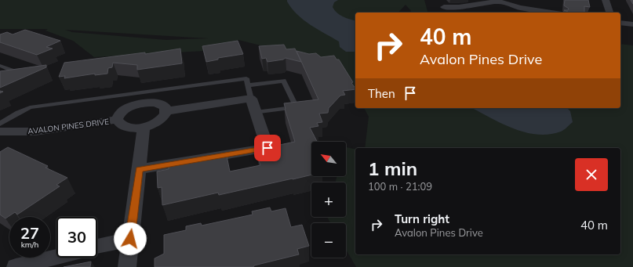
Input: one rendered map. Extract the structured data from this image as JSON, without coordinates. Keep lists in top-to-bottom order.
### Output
{
  "streets": {
    "street": ["AVALON PINES DRIVE"]
  },
  "north": "top left",
  "page": {
    "turn": ["40 m", "Avalon Pines Drive"],
    "then": "Then",
    "map_buttons": ["+", "−"],
    "heading": ["1 min", "100 m · 21:09"],
    "list": [
      {
        "name": "Turn right",
        "note": "Avalon Pines Drive",
        "value": "40 m"
      }
    ],
    "speed": "27 km/h",
    "limit": "30"
  }
}
